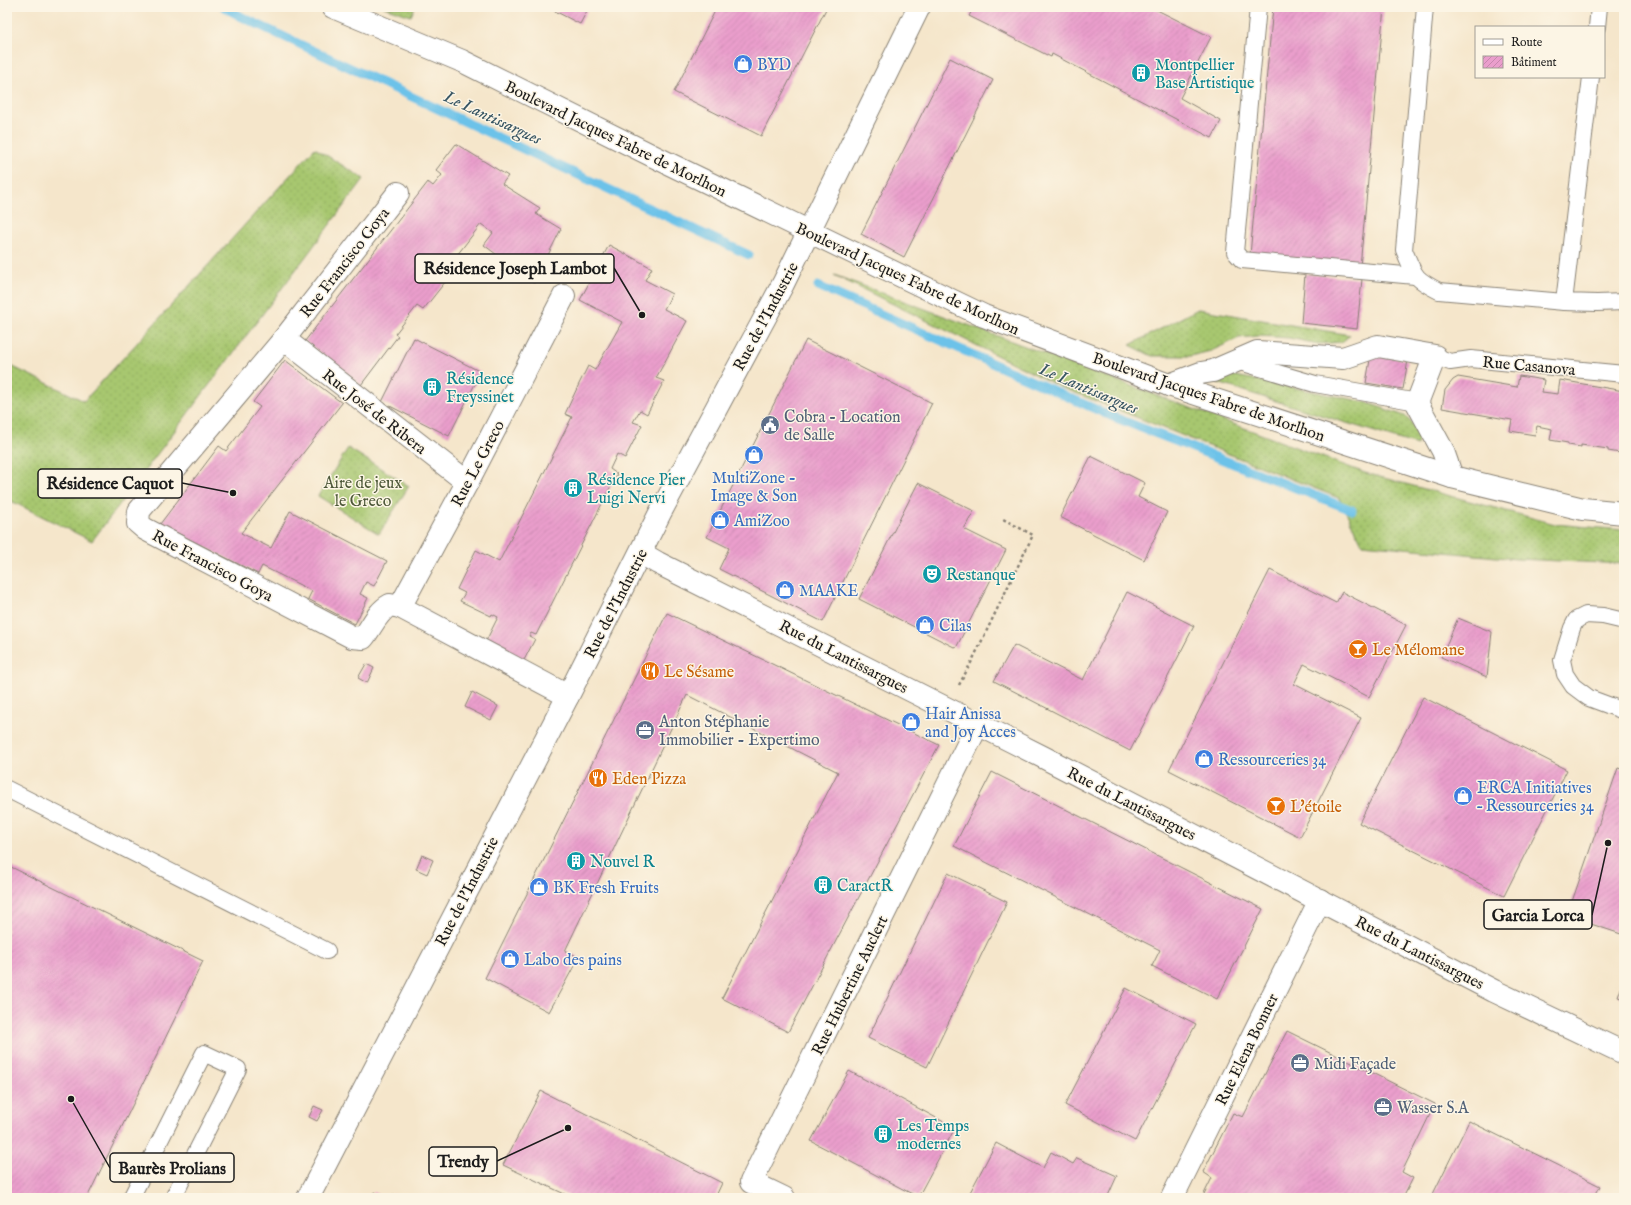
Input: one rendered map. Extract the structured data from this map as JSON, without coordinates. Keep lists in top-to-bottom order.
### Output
{
  "streets": {
    "street": [
      "Boulevard Jacques Fabre de Morlhon",
      "Rue Francisco Goya",
      "Rue de l'Industrie",
      "Rue Casanova",
      "Rue José de Ribera",
      "Rue Le Greco",
      "Rue du Lantissargues",
      "Rue Hubertine Auclert",
      "Rue Elena Bonner"
    ]
  },
  "crossings": [
    ["Boulevard Jacques Fabre de Morlhon", "Rue de l'Industrie"],
    ["Boulevard Jacques Fabre de Morlhon", "Rue Casanova"],
    ["Rue Francisco Goya", "Rue José de Ribera"],
    ["Rue Francisco Goya", "Rue Le Greco"],
    ["Rue de l'Industrie", "Rue du Lantissargues"],
    ["Rue José de Ribera", "Rue Le Greco"],
    ["Rue du Lantissargues", "Rue Hubertine Auclert"],
    ["Rue du Lantissargues", "Rue Elena Bonner"]
  ],
  "water": ["Le Lantissargues"],
  "parks": ["Aire de jeux le Greco"],
  "places": {
    "shop": [
      "BYD",
      "MultiZone - Image & Son",
      "AmiZoo",
      "MAAKE",
      "Cilas",
      "Hair Anissa and Joy Acces",
      "Ressourceries 34",
      "ERCA Initiatives – Ressourceries 34",
      "BK Fresh Fruits",
      "Labo des pains"
    ],
    "building": [
      "Montpellier Base Artistique",
      "Résidence Freyssinet",
      "Résidence Pier Luigi Nervi",
      "Nouvel R",
      "CaractR",
      "Les Temps modernes"
    ],
    "other": [
      "Résidence Joseph Lambot",
      "Résidence Caquot",
      "Garcia Lorca",
      "Baurès Prolians",
      "Trendy"
    ],
    "public building": ["Cobra - Location de Salle"],
    "theatre": ["Restanque"],
    "bar": ["Le Mélomane", "L'étoile"],
    "restaurant": ["Le Sésame", "Eden Pizza"],
    "office": ["Anton Stéphanie Immobilier - Expertimo", "Midi Façade", "Wasser S.A"]
  },
  "legend": ["Route", "Bâtiment"]
}
